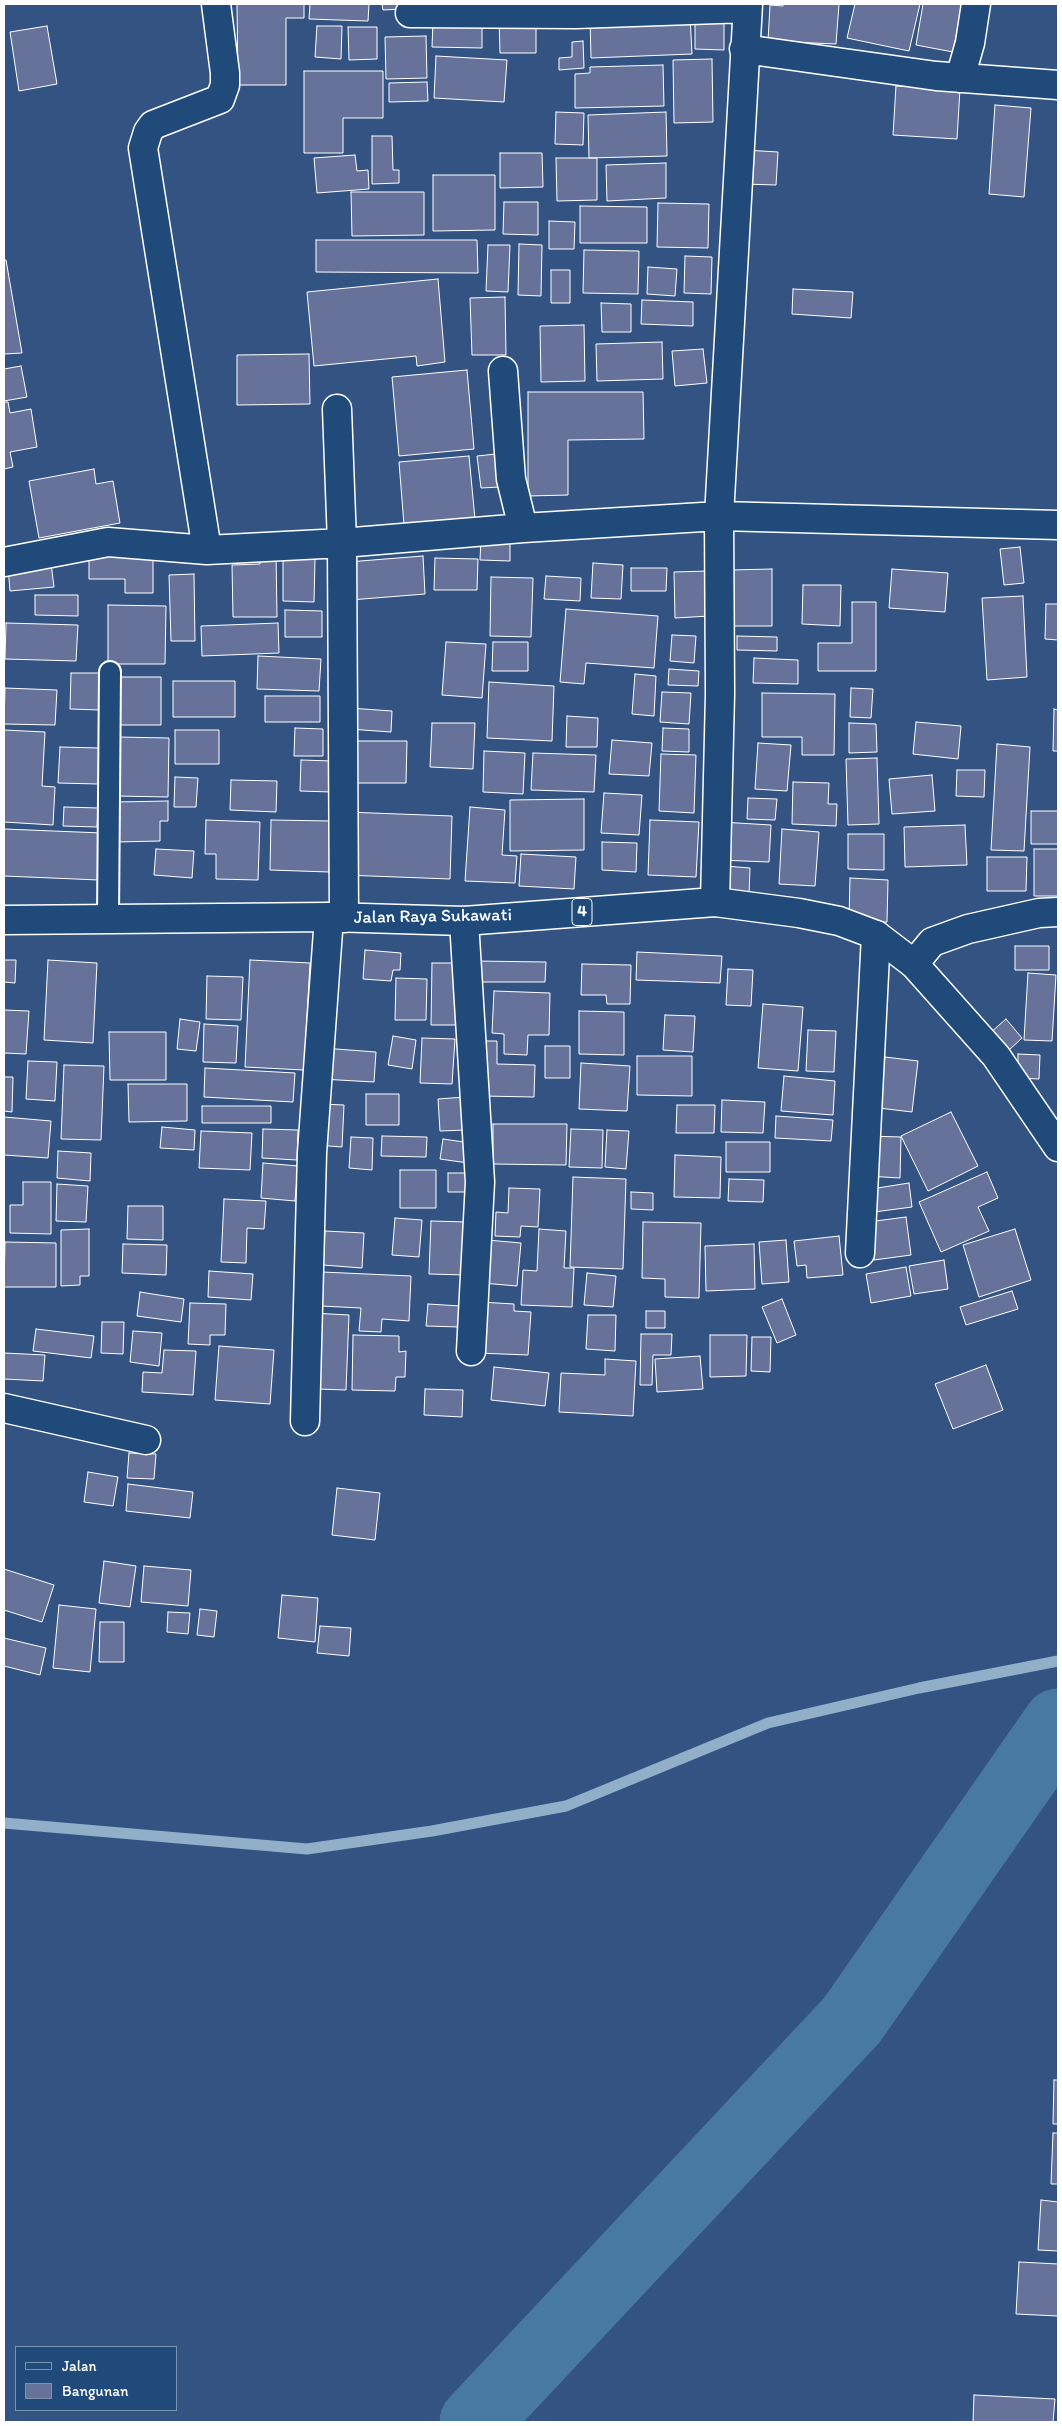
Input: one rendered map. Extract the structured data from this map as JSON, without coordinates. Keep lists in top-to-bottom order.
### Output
{
  "streets": {
    "main road": ["4", "Jalan Raya Sukawati"]
  },
  "legend": ["Jalan", "Bangunan"]
}
